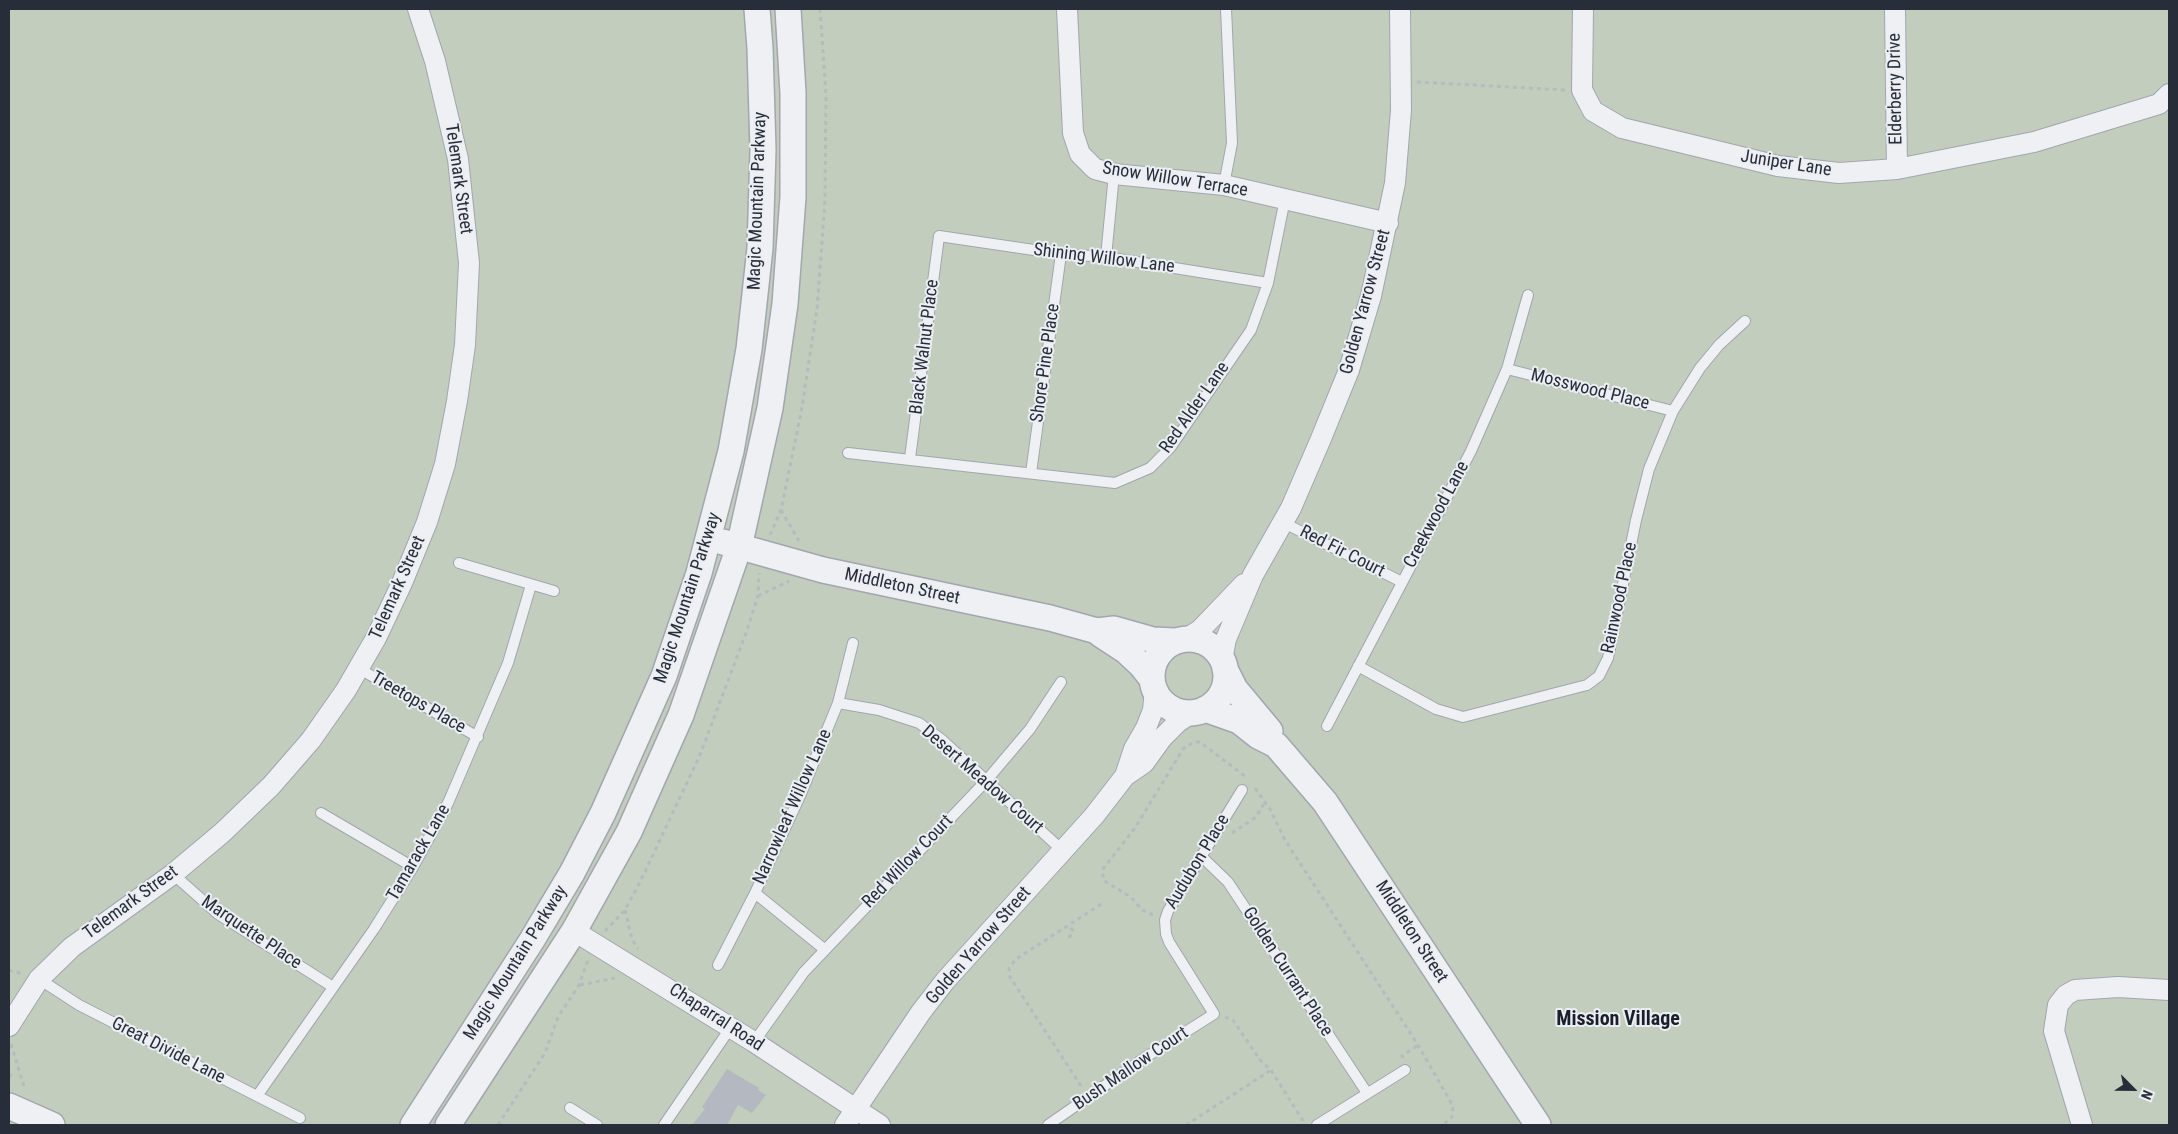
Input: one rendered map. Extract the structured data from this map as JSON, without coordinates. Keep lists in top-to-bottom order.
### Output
{
  "streets": {
    "street": [
      "Elderberry Drive",
      "Juniper Lane",
      "Telemark Street",
      "Snow Willow Terrace",
      "Magic Mountain Parkway",
      "Golden Yarrow Street",
      "Middleton Street",
      "Chaparral Road"
    ],
    "lane": [
      "Shining Willow Lane",
      "Black Walnut Place",
      "Shore Pine Place",
      "Mosswood Place",
      "Red Alder Lane",
      "Creekwood Lane",
      "Red Fir Court",
      "Rainwood Place",
      "Treetops Place",
      "Desert Meadow Court",
      "Narrowleaf Willow Lane",
      "Tamarack Lane",
      "Red Willow Court",
      "Audubon Place",
      "Marquette Place",
      "Golden Currant Place",
      "Great Divide Lane",
      "Bush Mallow Court"
    ]
  },
  "crossings": [
    ["Elderberry Drive", "Juniper Lane"],
    ["Telemark Street", "Treetops Place"],
    ["Telemark Street", "Marquette Place"],
    ["Telemark Street", "Great Divide Lane"],
    ["Snow Willow Terrace", "Golden Yarrow Street"],
    ["Snow Willow Terrace", "Red Alder Lane"],
    ["Magic Mountain Parkway", "Middleton Street"],
    ["Magic Mountain Parkway", "Chaparral Road"],
    ["Shining Willow Lane", "Black Walnut Place"],
    ["Shining Willow Lane", "Shore Pine Place"],
    ["Shining Willow Lane", "Red Alder Lane"],
    ["Golden Yarrow Street", "Red Fir Court"],
    ["Golden Yarrow Street", "Middleton Street"],
    ["Golden Yarrow Street", "Desert Meadow Court"],
    ["Golden Yarrow Street", "Chaparral Road"],
    ["Black Walnut Place", "Red Alder Lane"],
    ["Shore Pine Place", "Red Alder Lane"],
    ["Mosswood Place", "Creekwood Lane"],
    ["Mosswood Place", "Rainwood Place"],
    ["Creekwood Lane", "Red Fir Court"],
    ["Creekwood Lane", "Rainwood Place"],
    ["Treetops Place", "Tamarack Lane"],
    ["Desert Meadow Court", "Narrowleaf Willow Lane"],
    ["Desert Meadow Court", "Red Willow Court"],
    ["Tamarack Lane", "Marquette Place"],
    ["Tamarack Lane", "Great Divide Lane"],
    ["Red Willow Court", "Chaparral Road"],
    ["Audubon Place", "Golden Currant Place"],
    ["Audubon Place", "Bush Mallow Court"]
  ],
  "districts": ["Mission Village"],
  "north": "bottom right"
}
